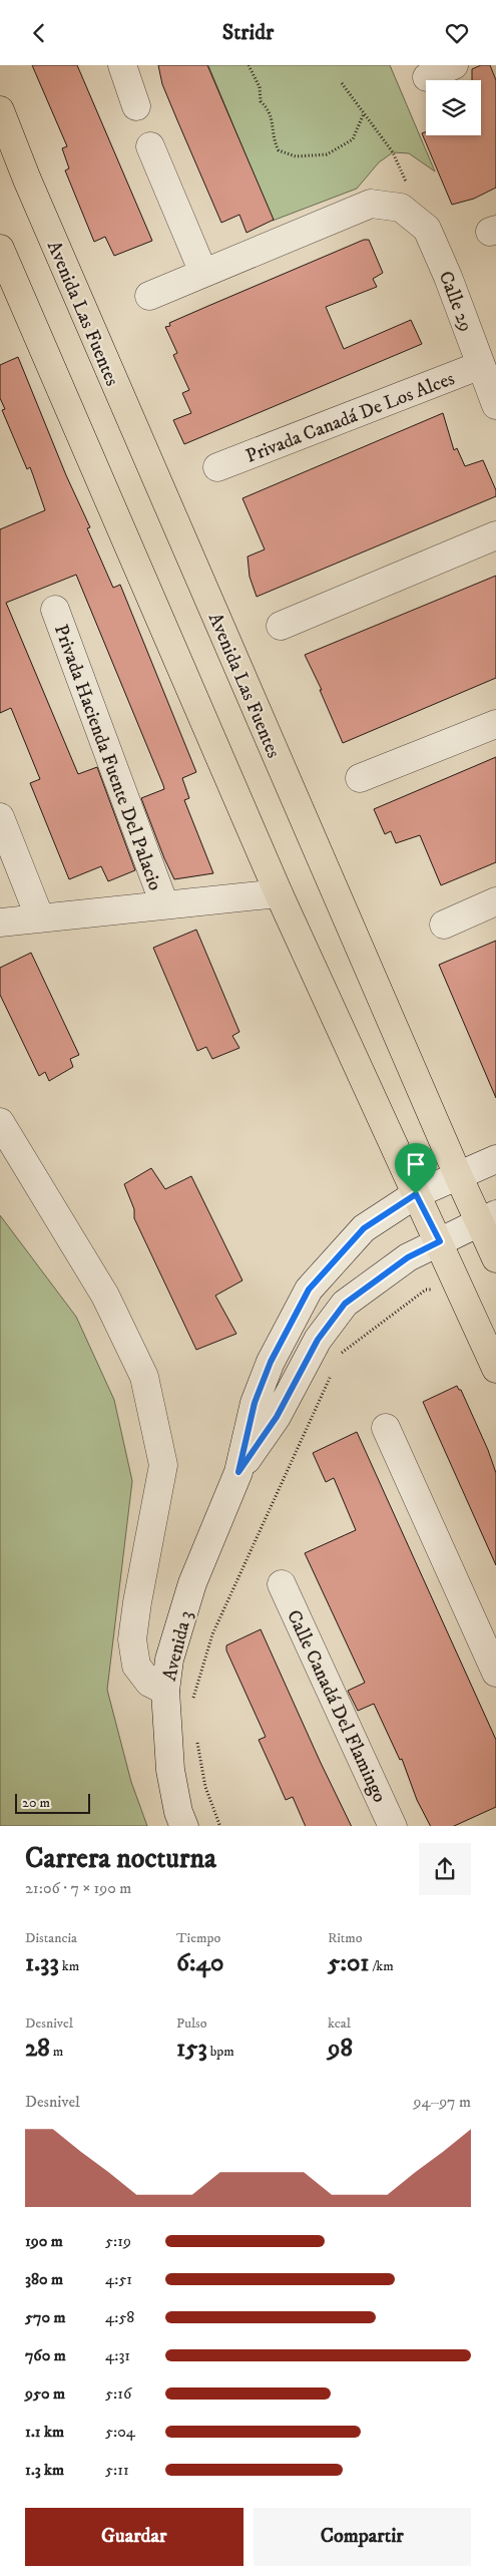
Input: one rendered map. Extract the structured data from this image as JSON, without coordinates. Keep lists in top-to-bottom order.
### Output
{
  "streets": {
    "main road": ["Avenida Las Fuentes"],
    "street": [
      "Calle 29",
      "Privada Canadá De Los Alces",
      "Privada Hacienda Fuente Del Palacio",
      "Avenida 3",
      "Calle Canadá Del Flamingo"
    ]
  },
  "crossings": [
    ["Calle 29", "Privada Canadá De Los Alces"],
    ["Avenida Las Fuentes", "Avenida 3"]
  ],
  "scale_bar": "20 m",
  "page": {
    "header": "Stridr",
    "scale": "20 m",
    "heading": ["Carrera nocturna", "21:06 · 7 × 190 m"],
    "stats": [
      ["Distancia", "1.33 km"],
      ["Tiempo", "6:40"],
      ["Ritmo", "5:01 /km"],
      ["Desnivel", "28 m"],
      ["Pulso", "153 bpm"],
      ["kcal", "98"]
    ],
    "chart": ["Desnivel", "94–97 m"],
    "list": [
      {
        "name": "190 m",
        "note": "5:19"
      },
      {
        "name": "380 m",
        "note": "4:51"
      },
      {
        "name": "570 m",
        "note": "4:58"
      },
      {
        "name": "760 m",
        "note": "4:31"
      },
      {
        "name": "950 m",
        "note": "5:16"
      },
      {
        "name": "1.1 km",
        "note": "5:04"
      },
      {
        "name": "1.3 km",
        "note": "5:11"
      }
    ],
    "buttons": ["Guardar", "Compartir"]
  }
}
